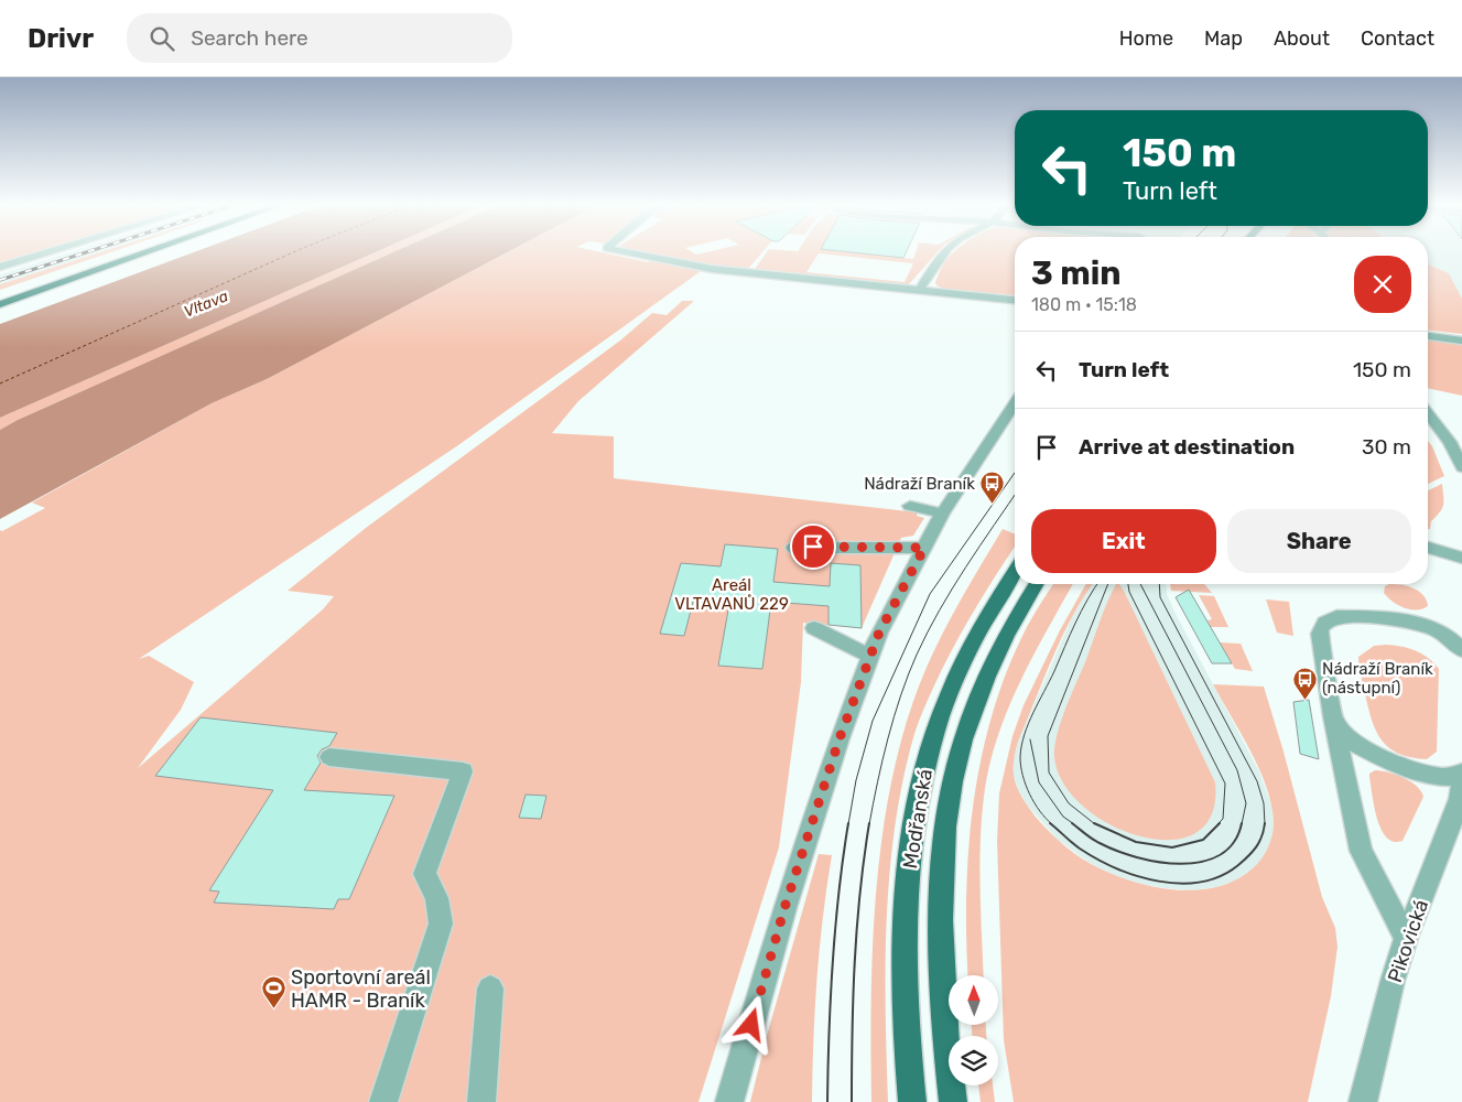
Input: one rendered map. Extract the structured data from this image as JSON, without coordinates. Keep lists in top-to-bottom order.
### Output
{
  "streets": {
    "main road": ["Modřanská"],
    "street": ["Pikovická"]
  },
  "water": ["Vltava"],
  "parks": ["Areál VLTAVANŮ 229"],
  "places": {
    "bus stop": ["Nádraží Braník", "Nádraží Braník (nástupní)"],
    "sports": ["Sportovní areál HAMR - Braník"]
  },
  "north": "top",
  "page": {
    "header": "Drivr",
    "search": "Search here",
    "nav": [
      "Home",
      "Map",
      "About",
      "Contact"
    ],
    "turn": ["150 m", "Turn left"],
    "heading": ["3 min", "180 m · 15:18"],
    "list": [
      {
        "name": "Turn left",
        "value": "150 m"
      },
      {
        "name": "Arrive at destination",
        "value": "30 m"
      }
    ],
    "buttons": ["Exit", "Share"]
  }
}
